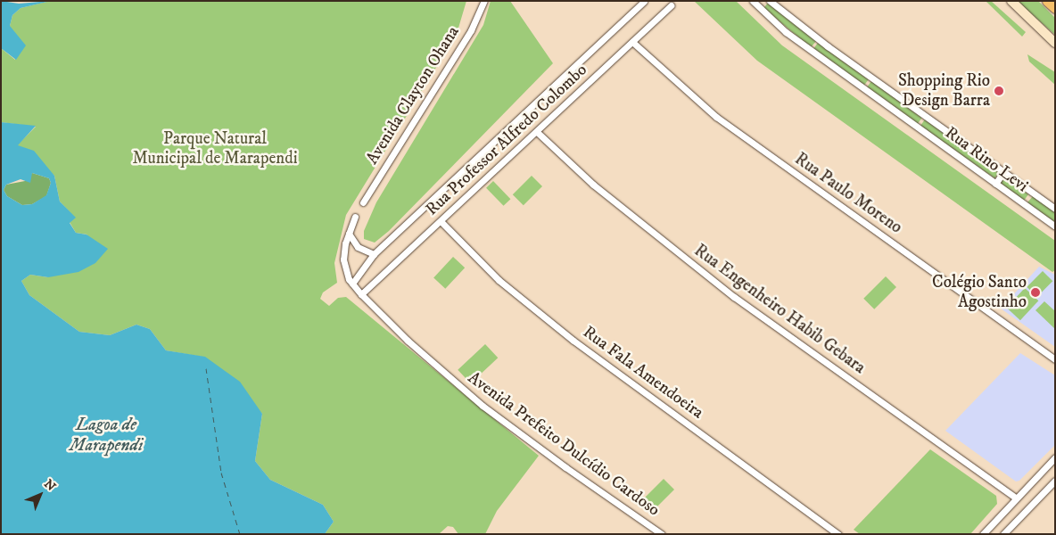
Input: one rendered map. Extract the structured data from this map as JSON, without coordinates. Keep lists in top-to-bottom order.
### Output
{
  "streets": {
    "street": [
      "Avenida Clayton Ohana",
      "Rua Professor Alfredo Colombo",
      "Rua Rino Levi",
      "Rua Paulo Moreno",
      "Rua Engenheiro Habib Gebara",
      "Rua Fala Amendoeira",
      "Avenida Prefeito Dulcídio Cardoso"
    ]
  },
  "crossings": [
    ["Rua Professor Alfredo Colombo", "Rua Paulo Moreno"],
    ["Rua Professor Alfredo Colombo", "Rua Engenheiro Habib Gebara"],
    ["Rua Professor Alfredo Colombo", "Rua Fala Amendoeira"],
    ["Rua Professor Alfredo Colombo", "Avenida Prefeito Dulcídio Cardoso"]
  ],
  "water": ["Lagoa de Marapendi"],
  "parks": ["Parque Natural Municipal de Marapendi"],
  "places": ["Shopping Rio Design Barra", "Colégio Santo Agostinho"],
  "north": "top right"
}
